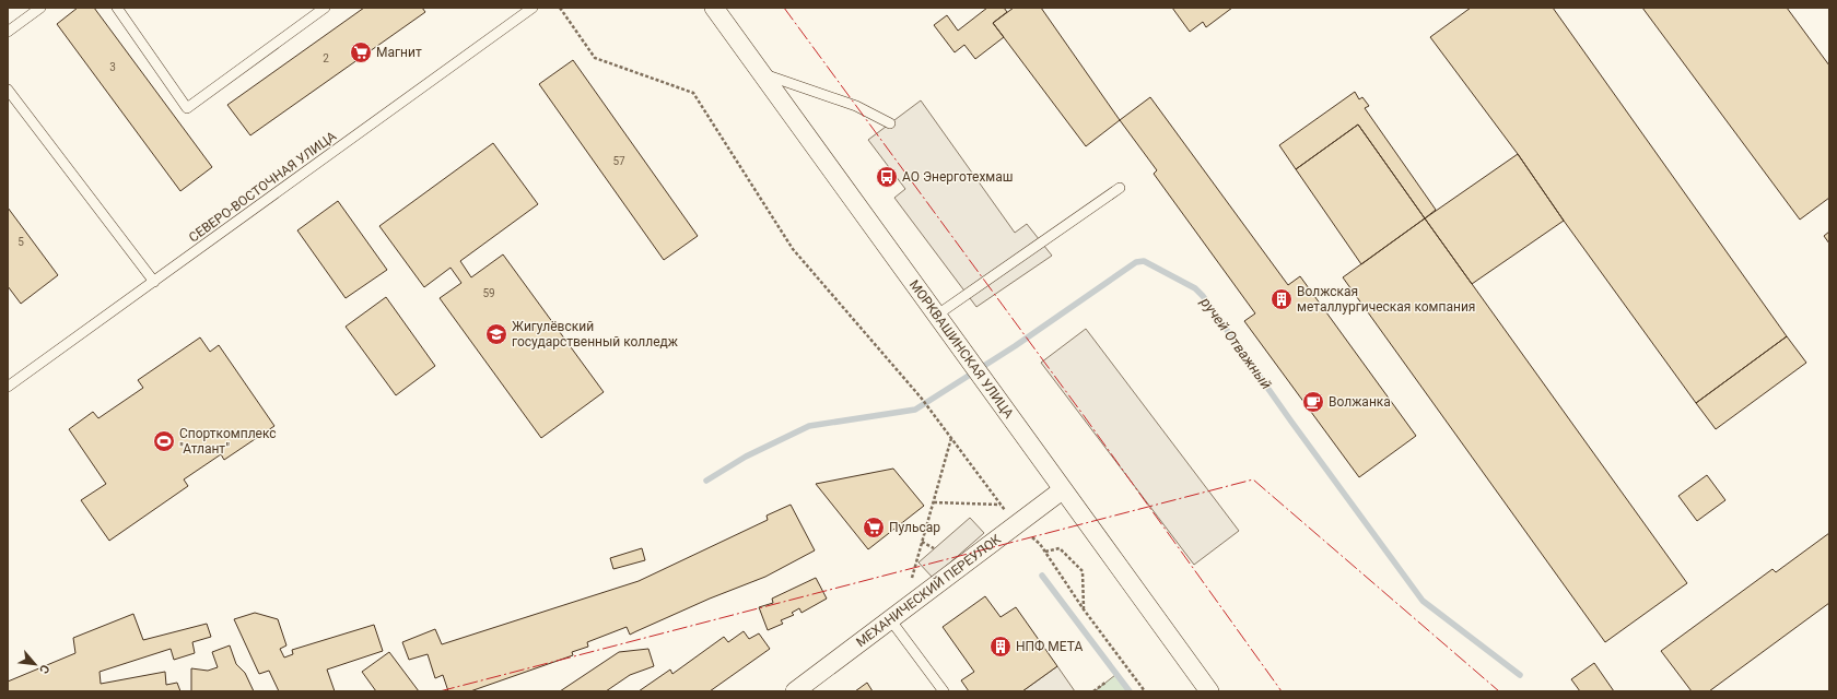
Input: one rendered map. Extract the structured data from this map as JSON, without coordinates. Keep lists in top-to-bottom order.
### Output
{
  "streets": {
    "street": ["МОРКВАШИНСКАЯ УЛИЦА", "МЕХАНИЧЕСКИЙ ПЕРЕУЛОК"],
    "lane": ["СЕВЕРО-ВОСТОЧНАЯ УЛИЦА"]
  },
  "crossings": [
    ["МОРКВАШИНСКАЯ УЛИЦА", "МЕХАНИЧЕСКИЙ ПЕРЕУЛОК"]
  ],
  "water": ["ручей Отважный"],
  "places": {
    "supermarket": ["Магнит", "Пульсар"],
    "bus stop": ["АО Энерготехмаш"],
    "building": ["Волжская металлургическая компания", "НПФ МЕТА"],
    "school or university": ["Жигулёвский государственный колледж"],
    "cafe": ["Волжанка"],
    "sports": ["Спорткомплекс \"Атлант\""]
  },
  "house_numbers": [
    "2",
    "3",
    "57",
    "5",
    "59"
  ],
  "north": "bottom right"
}
